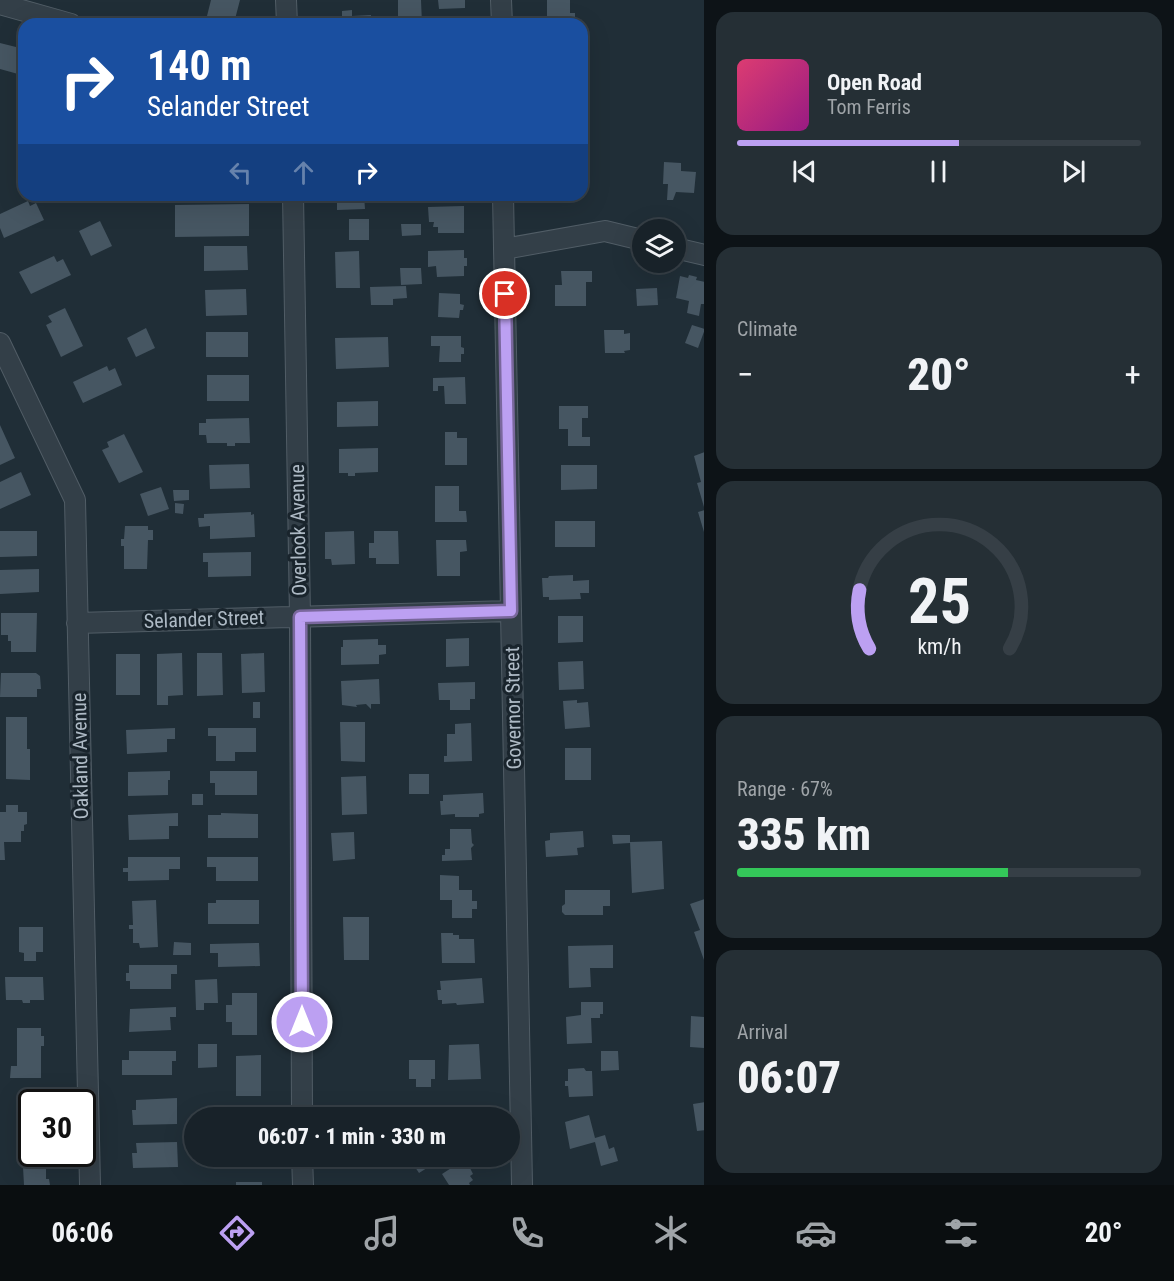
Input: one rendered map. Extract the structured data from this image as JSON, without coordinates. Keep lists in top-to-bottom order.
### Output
{
  "streets": {
    "street": [
      "Overlook Avenue",
      "Selander Street",
      "Governor Street",
      "Oakland Avenue"
    ]
  },
  "crossings": [
    ["Overlook Avenue", "Selander Street"],
    ["Selander Street", "Governor Street"],
    ["Selander Street", "Oakland Avenue"]
  ],
  "page": {
    "turn": ["140 m", "Selander Street"],
    "song": ["Open Road", "Tom Ferris"],
    "tile": [
      "Climate",
      ["Range · 67%", "335 km"],
      ["Arrival", "06:07"]
    ],
    "heat": ["−", "20°", "+"],
    "limit": "30",
    "trip": "06:07 · 1 min · 330 m",
    "tabs": ["06:06", "20°"],
    "gauge": ["25", "km/h"]
  }
}
